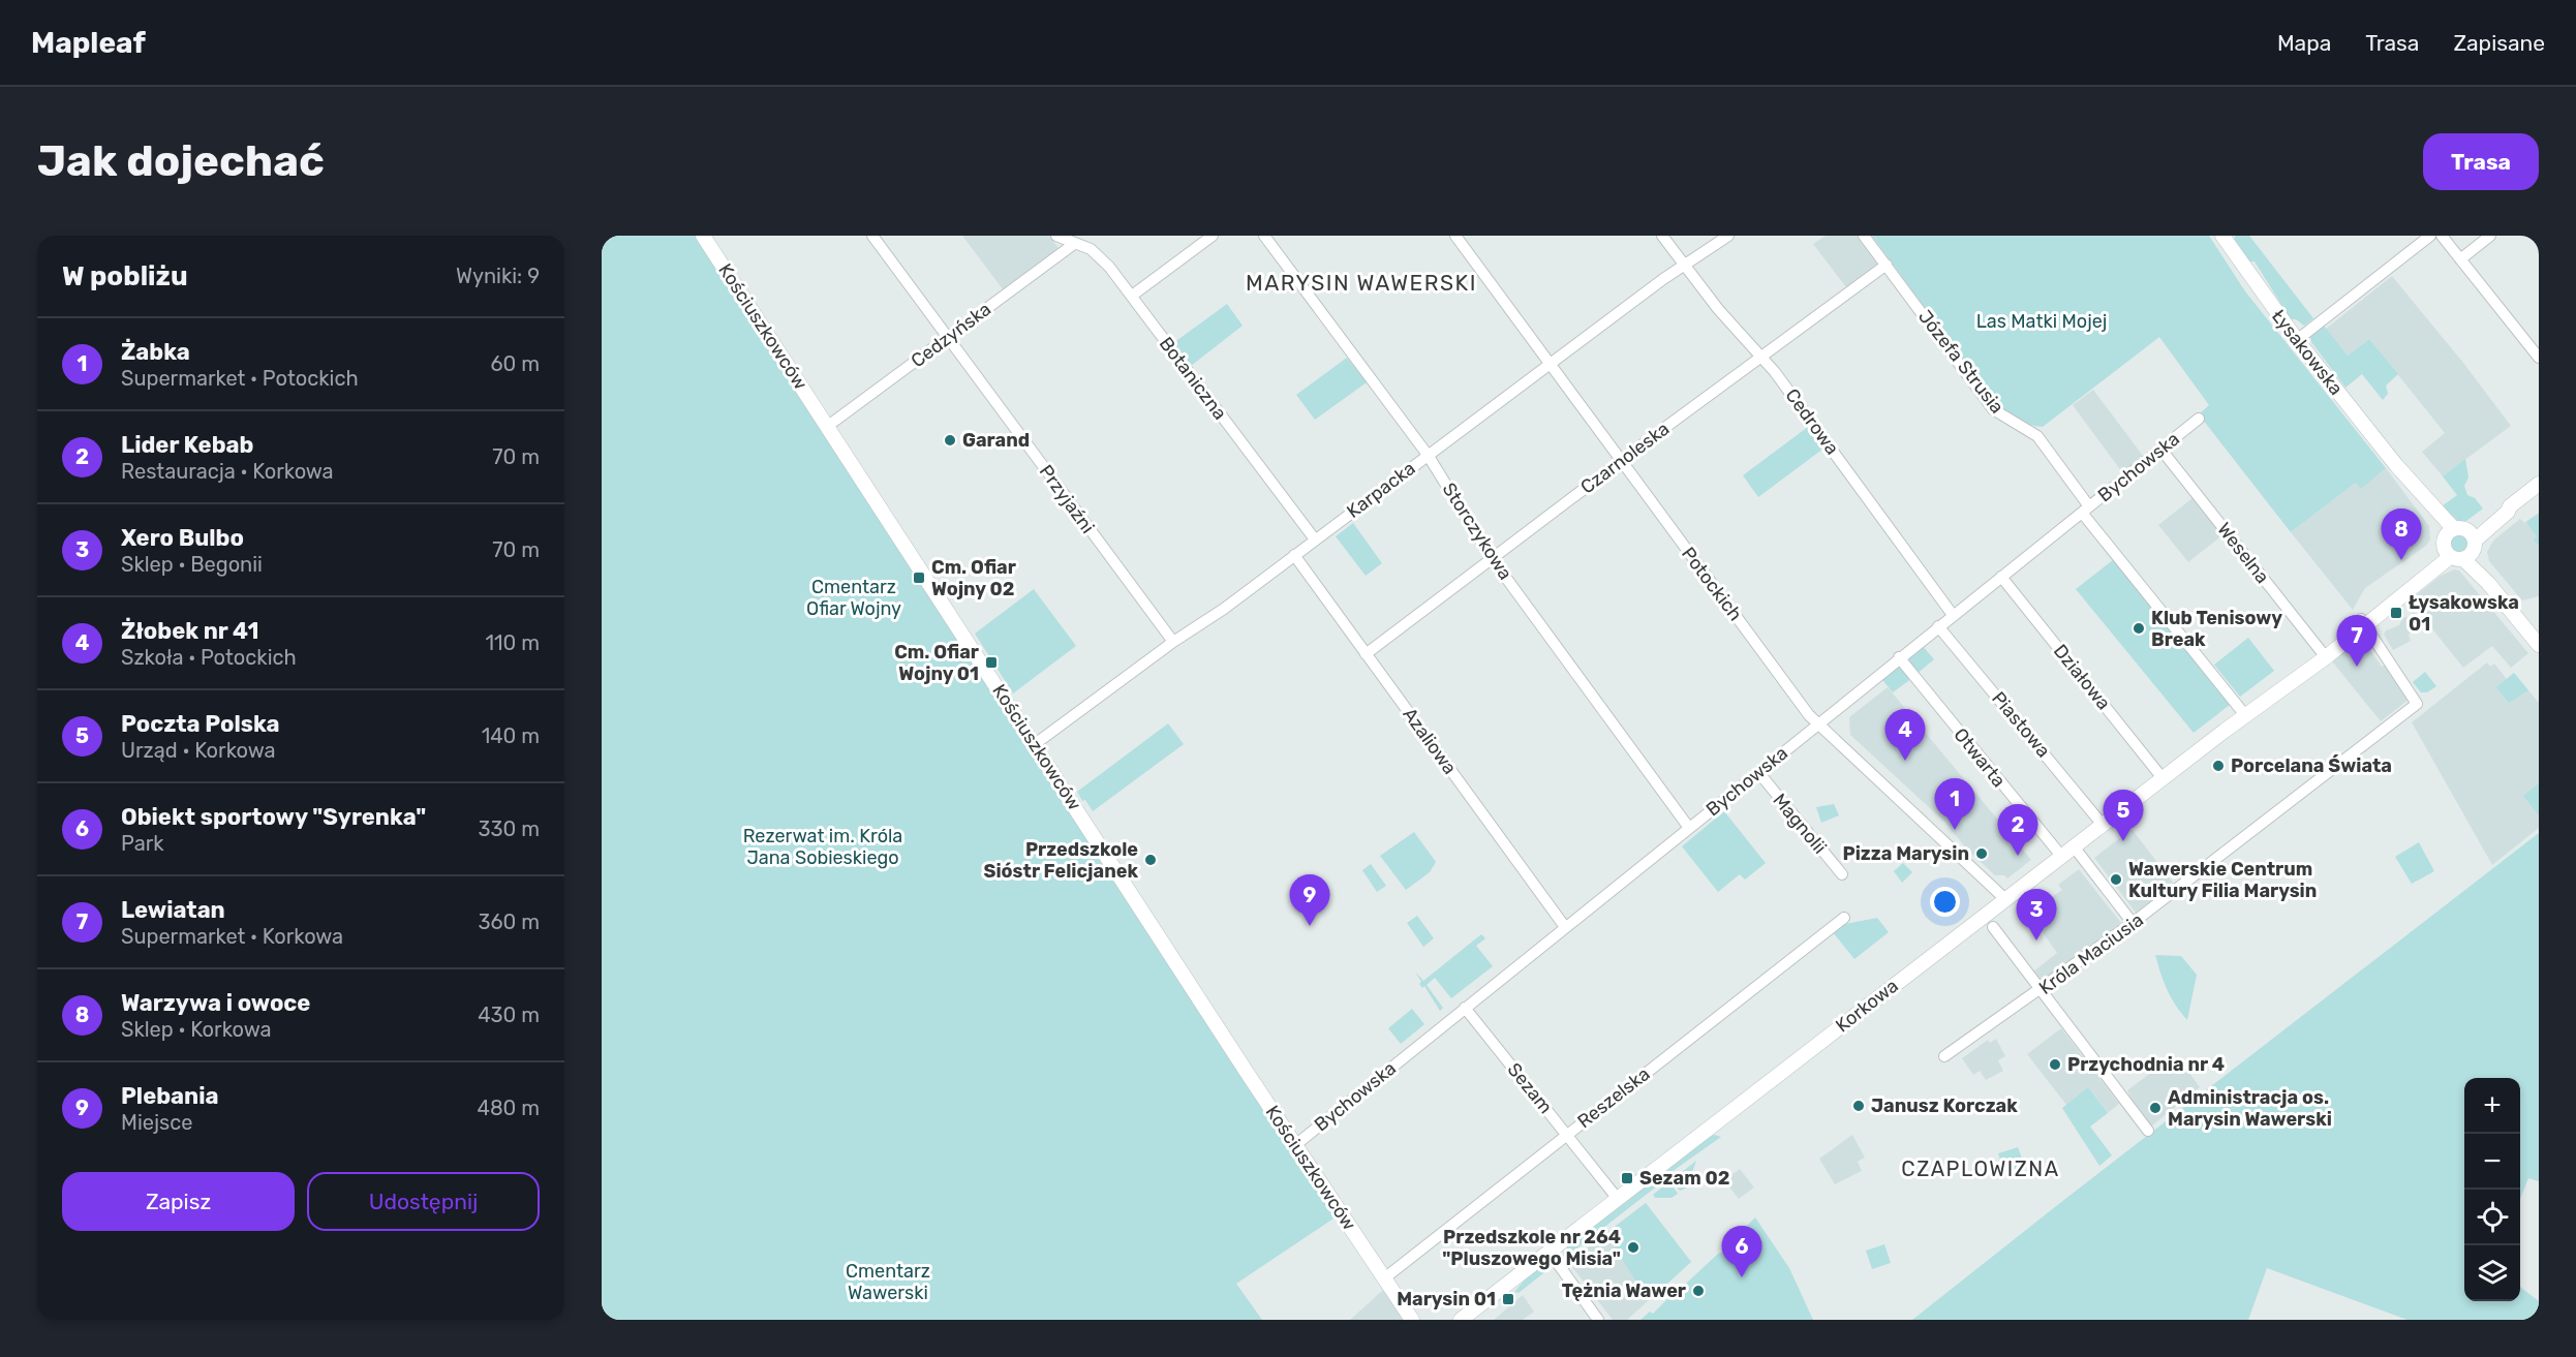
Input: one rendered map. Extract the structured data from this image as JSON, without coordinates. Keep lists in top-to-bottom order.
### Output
{
  "streets": {
    "street": [
      "Kościuszkowców",
      "Cedzyńska",
      "Łysakowska",
      "Józefa Strusia",
      "Botaniczna",
      "Cedrowa",
      "Czarnoleska",
      "Bychowska",
      "Karpacka",
      "Przyjaźni",
      "Storczykowa",
      "Weselna",
      "Potockich",
      "Działowa",
      "Piastowa",
      "Azaliowa",
      "Otwarta",
      "Magnolii",
      "Króla Maciusia",
      "Korkowa",
      "Sezam",
      "Reszelska"
    ]
  },
  "crossings": [
    ["Kościuszkowców", "Cedzyńska"],
    ["Kościuszkowców", "Bychowska"],
    ["Kościuszkowców", "Karpacka"],
    ["Kościuszkowców", "Reszelska"],
    ["Cedzyńska", "Botaniczna"],
    ["Cedzyńska", "Przyjaźni"],
    ["Łysakowska", "Korkowa"],
    ["Józefa Strusia", "Czarnoleska"],
    ["Józefa Strusia", "Bychowska"],
    ["Józefa Strusia", "Korkowa"],
    ["Botaniczna", "Karpacka"],
    ["Cedrowa", "Czarnoleska"],
    ["Cedrowa", "Bychowska"],
    ["Cedrowa", "Karpacka"],
    ["Czarnoleska", "Storczykowa"],
    ["Czarnoleska", "Potockich"],
    ["Czarnoleska", "Azaliowa"],
    ["Bychowska", "Storczykowa"],
    ["Bychowska", "Weselna"],
    ["Bychowska", "Potockich"],
    ["Bychowska", "Działowa"],
    ["Bychowska", "Piastowa"],
    ["Bychowska", "Azaliowa"],
    ["Bychowska", "Otwarta"],
    ["Bychowska", "Magnolii"],
    ["Bychowska", "Sezam"],
    ["Karpacka", "Przyjaźni"],
    ["Karpacka", "Storczykowa"],
    ["Karpacka", "Potockich"],
    ["Karpacka", "Azaliowa"],
    ["Weselna", "Korkowa"],
    ["Potockich", "Korkowa"],
    ["Działowa", "Korkowa"],
    ["Piastowa", "Korkowa"],
    ["Otwarta", "Korkowa"],
    ["Króla Maciusia", "Korkowa"],
    ["Korkowa", "Sezam"],
    ["Sezam", "Reszelska"]
  ],
  "districts": ["MARYSIN WAWERSKI", "CZAPLOWIZNA"],
  "parks": [
    "Las Matki Mojej",
    "Cmentarz Ofiar Wojny",
    "Rezerwat im. Króla Jana Sobieskiego",
    "Cmentarz Wawerski"
  ],
  "places": {
    "other": [
      "Garand",
      "Klub Tenisowy Break",
      "Porcelana Świata",
      "Pizza Marysin",
      "Przedszkole Sióstr Felicjanek",
      "Wawerskie Centrum Kultury Filia Marysin",
      "Przychodnia nr 4",
      "Janusz Korczak",
      "Administracja os. Marysin Wawerski",
      "Przedszkole nr 264 \"Pluszowego Misia\"",
      "Tężnia Wawer"
    ],
    "transit": [
      "Cm. Ofiar Wojny 02",
      "Łysakowska 01",
      "Cm. Ofiar Wojny 01",
      "Sezam 02",
      "Marysin 01"
    ]
  },
  "page": {
    "header": "Mapleaf",
    "nav": ["Mapa", "Trasa", "Zapisane"],
    "buttons": [
      "Trasa",
      ["Zapisz", "Udostępnij"]
    ],
    "title": "Jak dojechać",
    "heading": ["W pobliżu", "Wyniki: 9"],
    "list": [
      {
        "mark": "1",
        "name": "Żabka",
        "note": "Supermarket · Potockich",
        "value": "60 m"
      },
      {
        "mark": "2",
        "name": "Lider Kebab",
        "note": "Restauracja · Korkowa",
        "value": "70 m"
      },
      {
        "mark": "3",
        "name": "Xero Bulbo",
        "note": "Sklep · Begonii",
        "value": "70 m"
      },
      {
        "mark": "4",
        "name": "Żłobek nr 41",
        "note": "Szkoła · Potockich",
        "value": "110 m"
      },
      {
        "mark": "5",
        "name": "Poczta Polska",
        "note": "Urząd · Korkowa",
        "value": "140 m"
      },
      {
        "mark": "6",
        "name": "Obiekt sportowy \"Syrenka\"",
        "note": "Park",
        "value": "330 m"
      },
      {
        "mark": "7",
        "name": "Lewiatan",
        "note": "Supermarket · Korkowa",
        "value": "360 m"
      },
      {
        "mark": "8",
        "name": "Warzywa i owoce",
        "note": "Sklep · Korkowa",
        "value": "430 m"
      },
      {
        "mark": "9",
        "name": "Plebania",
        "note": "Miejsce",
        "value": "480 m"
      }
    ],
    "pins": [
      "8",
      "7",
      "4",
      "1",
      "5",
      "2",
      "9",
      "3",
      "6"
    ],
    "map_buttons": ["+", "−"]
  }
}
